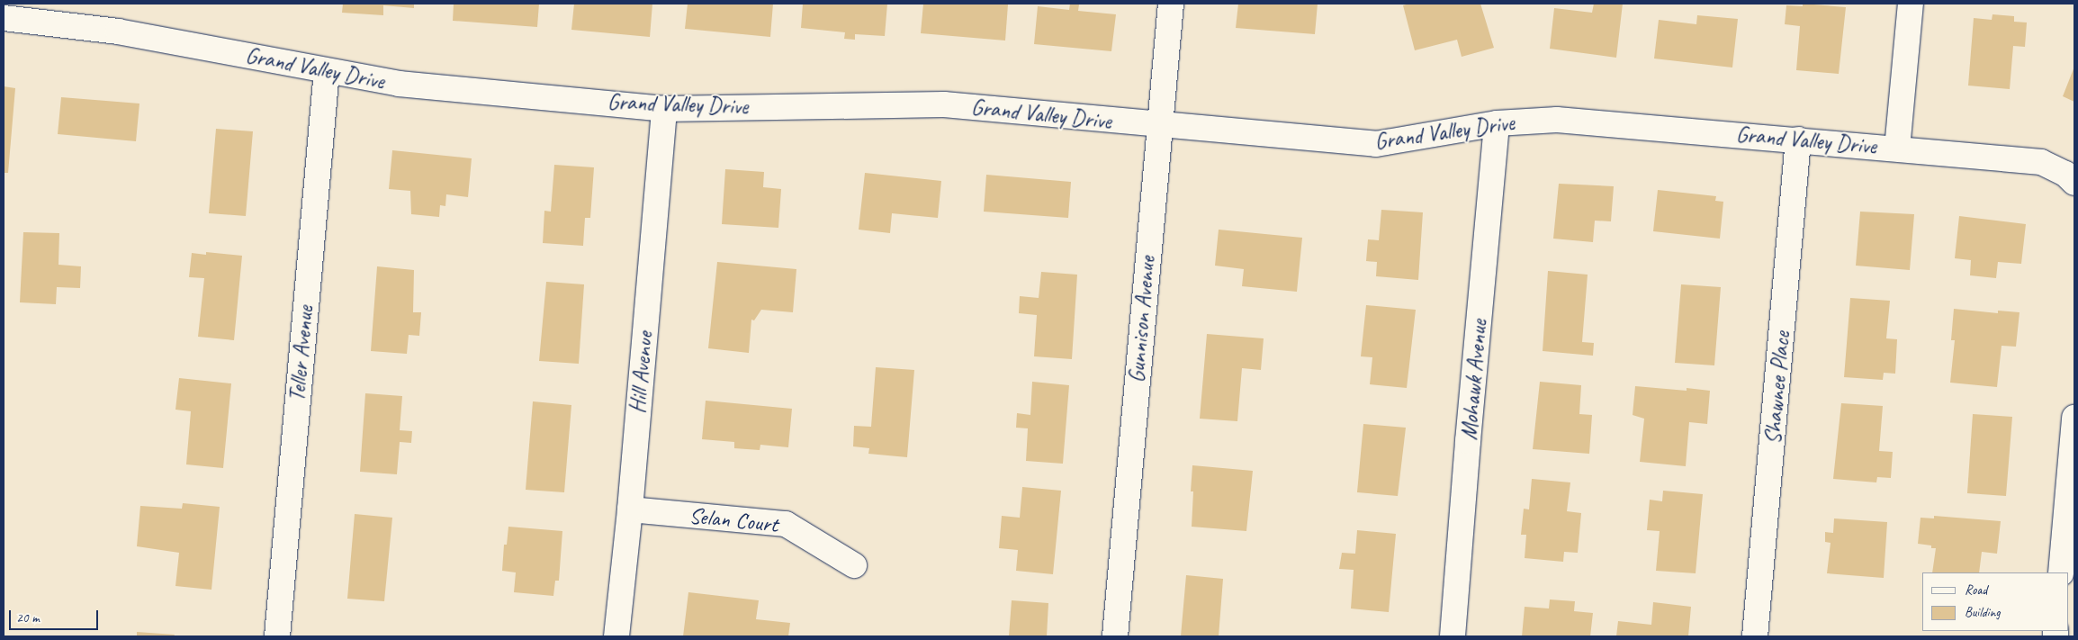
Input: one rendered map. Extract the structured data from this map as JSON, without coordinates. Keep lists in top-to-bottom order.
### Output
{
  "streets": {
    "street": [
      "Grand Valley Drive",
      "Gunnison Avenue",
      "Teller Avenue",
      "Hill Avenue",
      "Mohawk Avenue",
      "Shawnee Place",
      "Selan Court"
    ]
  },
  "crossings": [
    ["Grand Valley Drive", "Gunnison Avenue"],
    ["Grand Valley Drive", "Teller Avenue"],
    ["Grand Valley Drive", "Hill Avenue"],
    ["Grand Valley Drive", "Mohawk Avenue"],
    ["Grand Valley Drive", "Shawnee Place"],
    ["Hill Avenue", "Selan Court"]
  ],
  "legend": ["Road", "Building"],
  "scale_bar": "20 m"
}
